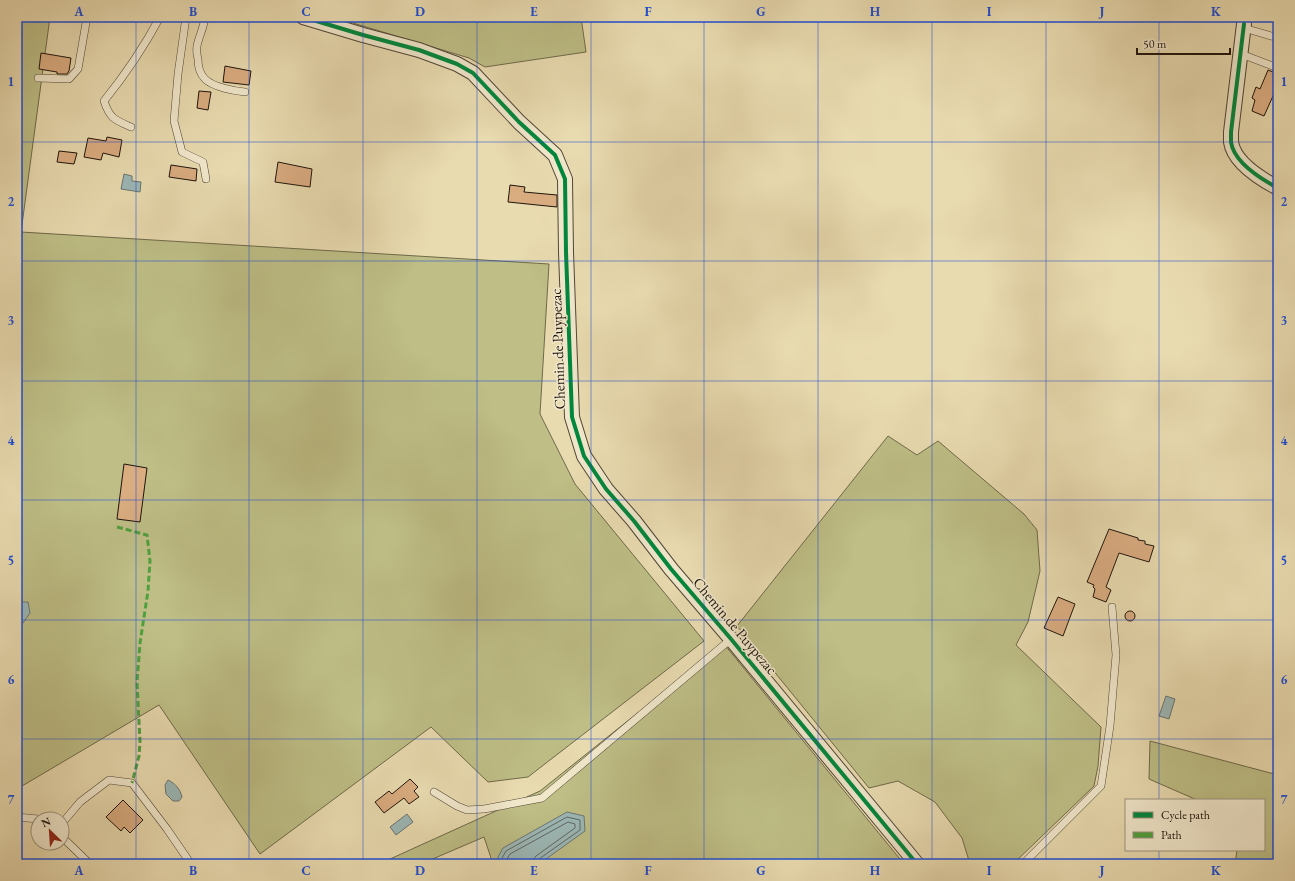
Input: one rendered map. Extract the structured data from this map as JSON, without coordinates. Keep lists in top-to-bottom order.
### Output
{
  "streets": {
    "street": ["Chemin de Puypezac"]
  },
  "legend": ["Cycle path", "Path"],
  "scale_bar": "50 m",
  "north": "top left",
  "grid": {
    "columns": [
      "A",
      "B",
      "C",
      "D",
      "E",
      "F",
      "G",
      "H",
      "I",
      "J",
      "K"
    ],
    "rows": [
      "1",
      "2",
      "3",
      "4",
      "5",
      "6",
      "7"
    ]
  }
}
